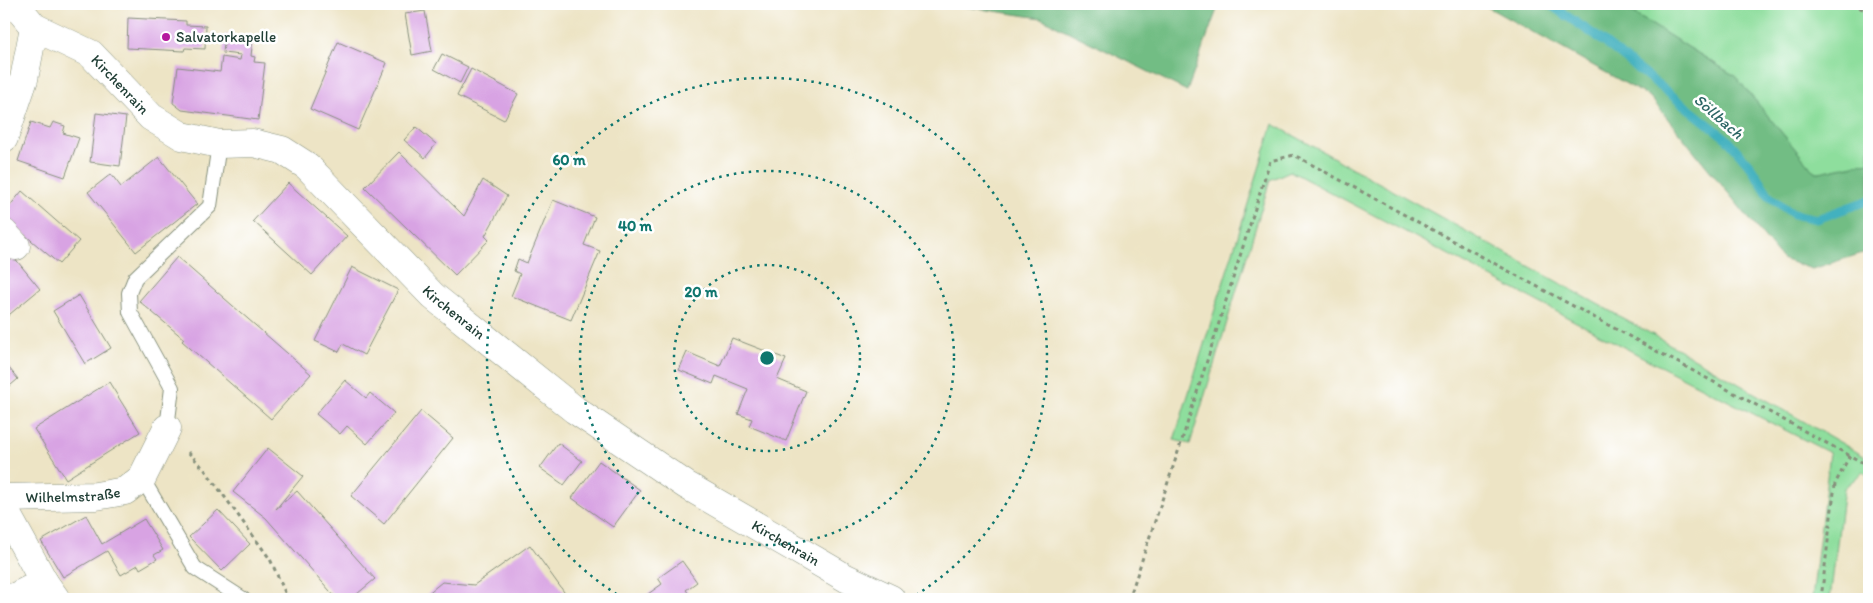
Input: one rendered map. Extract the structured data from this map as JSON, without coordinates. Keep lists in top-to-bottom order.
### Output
{
  "streets": {
    "street": ["Kirchenrain", "Wilhelmstraße"]
  },
  "water": ["Söllbach"],
  "places": ["Salvatorkapelle"],
  "rings": ["60 m", "40 m", "20 m"]
}
